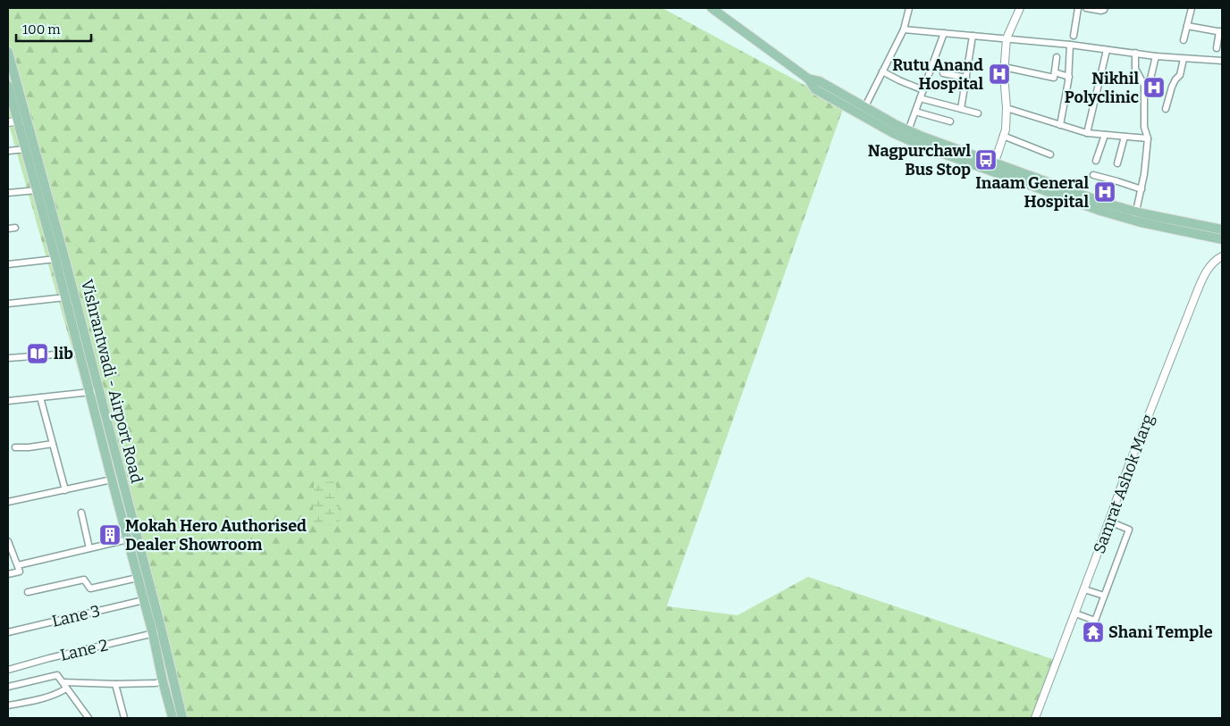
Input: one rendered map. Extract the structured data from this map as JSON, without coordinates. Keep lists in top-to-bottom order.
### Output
{
  "streets": {
    "main road": ["Vishrantwadi - Airport Road"],
    "street": ["Samrat Ashok Marg", "Lane 3", "Lane 2"]
  },
  "crossings": [
    ["Vishrantwadi - Airport Road", "Lane 3"],
    ["Vishrantwadi - Airport Road", "Lane 2"]
  ],
  "places": {
    "hospital": ["Rutu Anand Hospital", "Nikhil Polyclinic", "Inaam General Hospital"],
    "bus stop": ["Nagpurchawl Bus Stop"],
    "library": ["lib"],
    "building": ["Mokah Hero Authorised Dealer Showroom"],
    "temple": ["Shani Temple"]
  },
  "scale_bar": "100 m"
}
